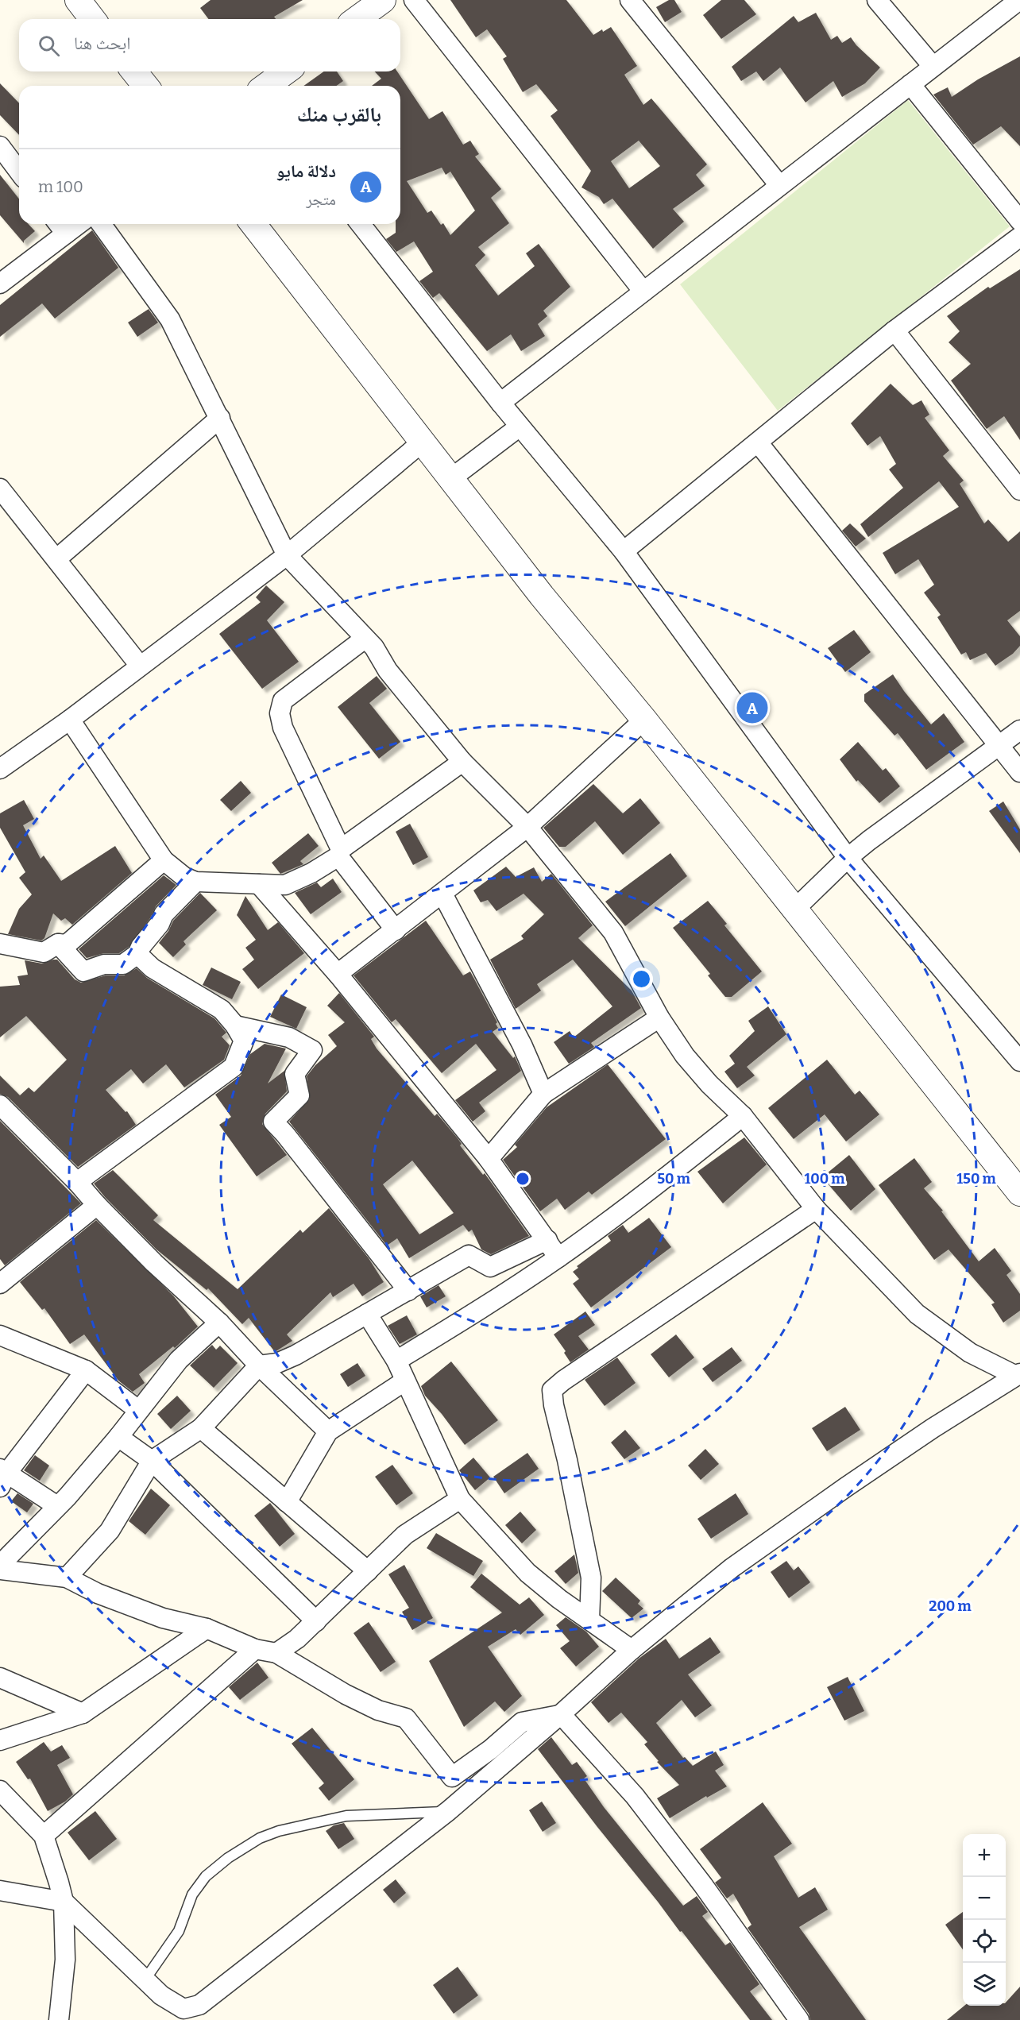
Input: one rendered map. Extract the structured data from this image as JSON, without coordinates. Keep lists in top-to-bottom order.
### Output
{
  "page": {
    "search": "ابحث هنا",
    "heading": "بالقرب منك",
    "list": [
      {
        "mark": "A",
        "name": "دلالة مايو",
        "note": "متجر",
        "value": "100 m"
      }
    ],
    "pins": "A",
    "map_buttons": ["+", "−"]
  },
  "rings": [
    "50 m",
    "100 m",
    "150 m",
    "200 m"
  ]
}
